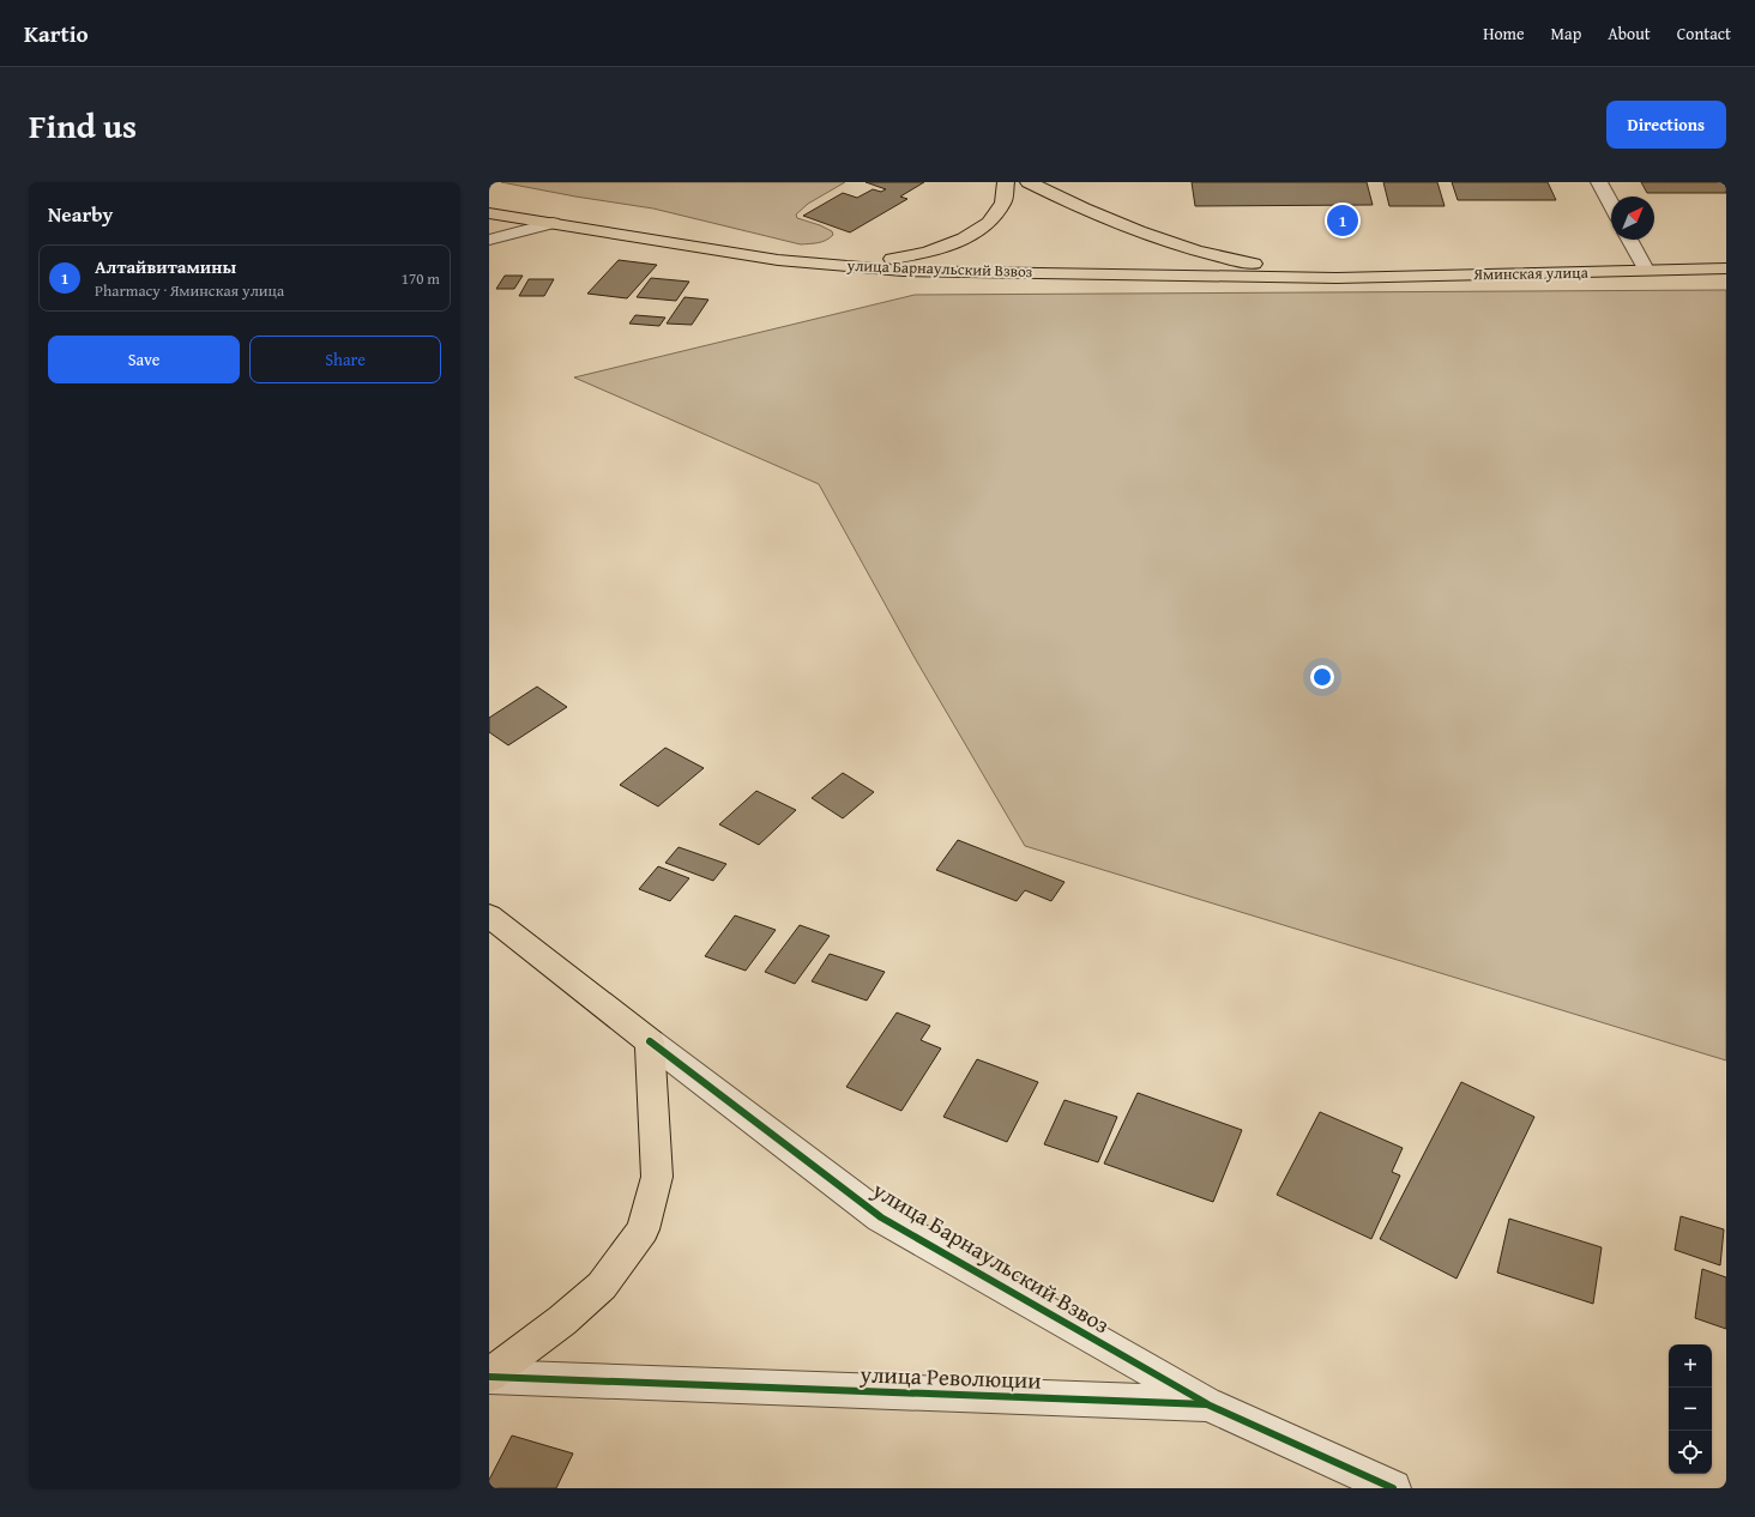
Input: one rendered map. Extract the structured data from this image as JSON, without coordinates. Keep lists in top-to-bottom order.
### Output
{
  "streets": {
    "main road": ["улица Барнаульский Взвоз", "Яминская улица"],
    "street": ["улица Революции"]
  },
  "crossings": [
    ["улица Барнаульский Взвоз", "Яминская улица"],
    ["улица Барнаульский Взвоз", "улица Революции"]
  ],
  "north": "top right",
  "page": {
    "header": "Kartio",
    "nav": [
      "Home",
      "Map",
      "About",
      "Contact"
    ],
    "title": "Find us",
    "buttons": [
      "Directions",
      ["Save", "Share"]
    ],
    "heading": "Nearby",
    "pins": "1",
    "list": [
      {
        "mark": "1",
        "name": "Алтайвитамины",
        "note": "Pharmacy · Яминская улица",
        "value": "170 m"
      }
    ],
    "map_buttons": ["+", "−"]
  }
}
